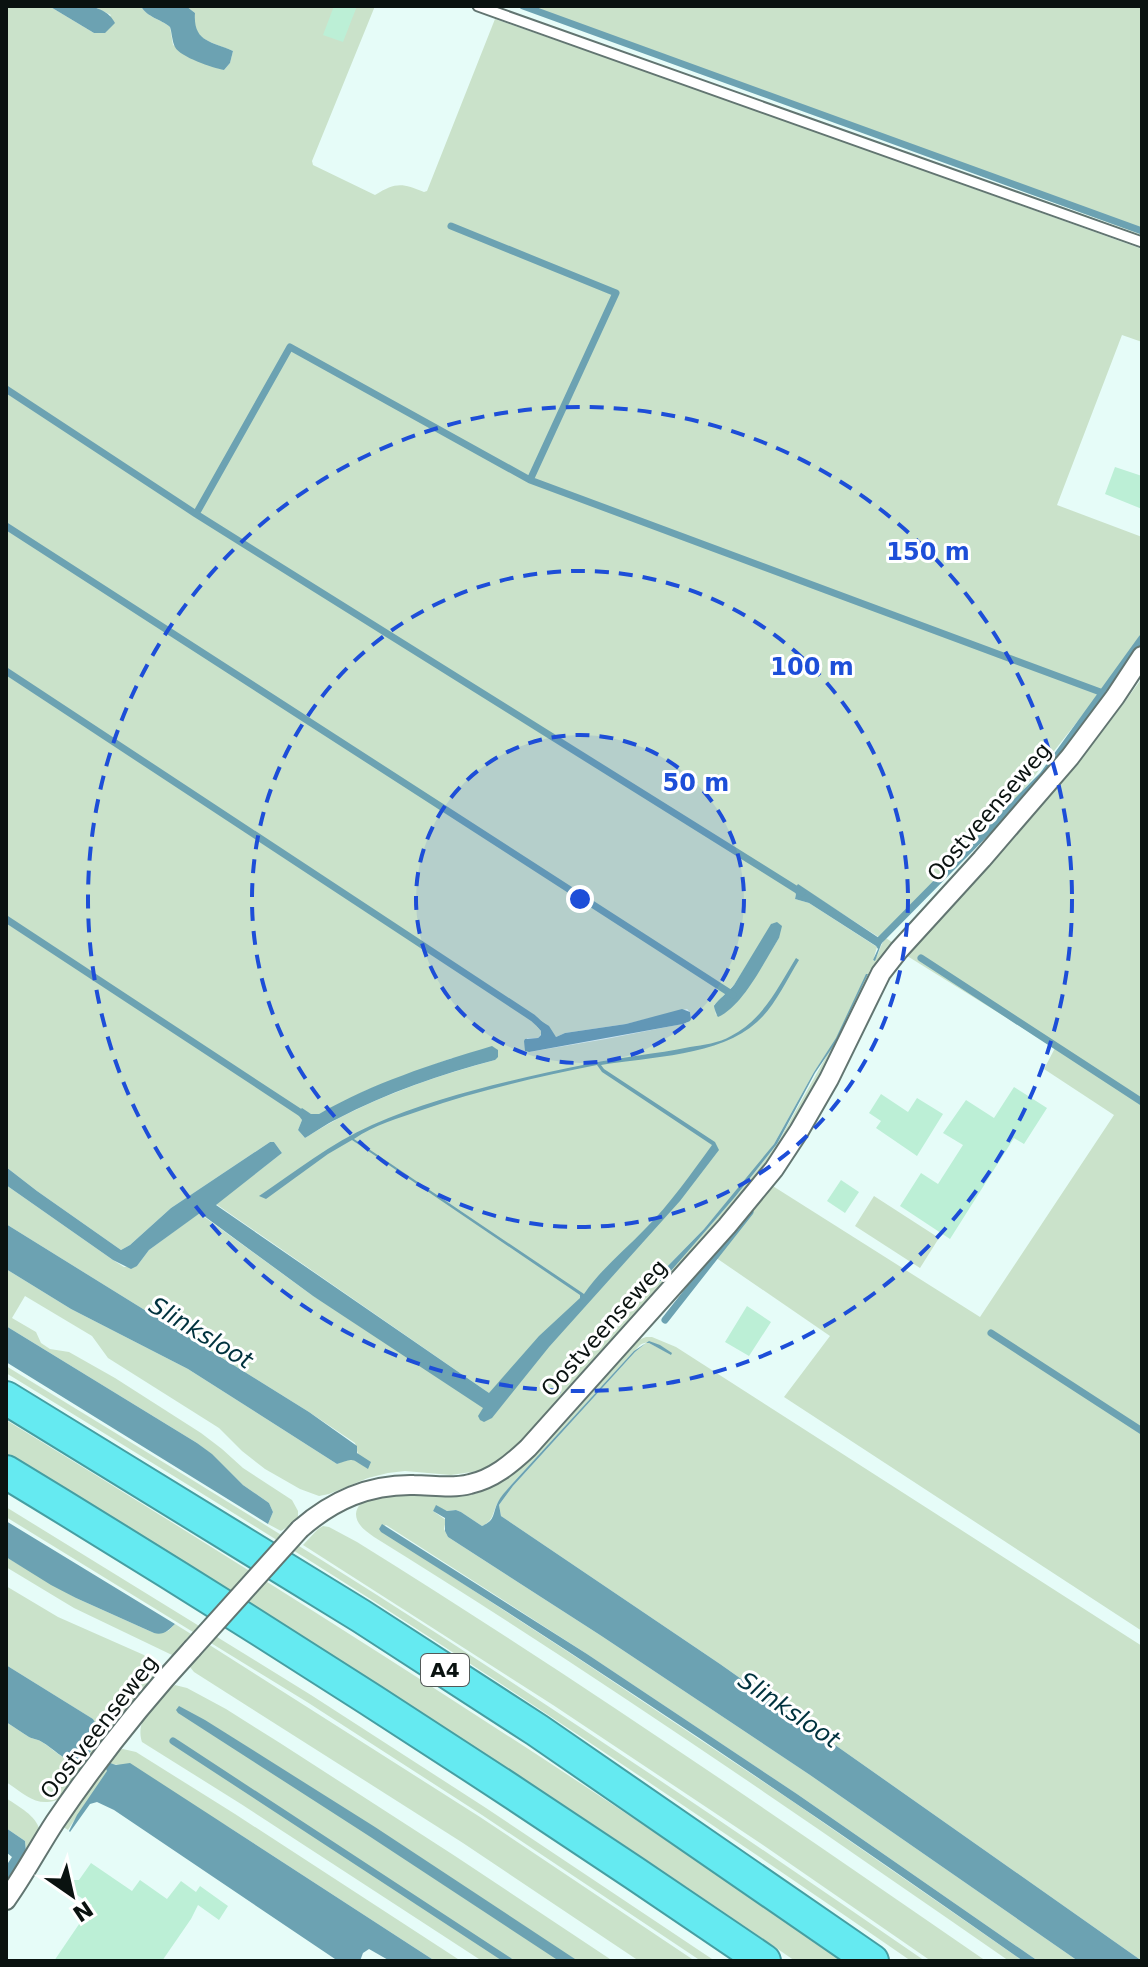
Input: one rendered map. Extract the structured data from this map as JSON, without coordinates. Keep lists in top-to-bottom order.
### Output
{
  "streets": {
    "highway": ["A4"],
    "street": ["Oostveenseweg"]
  },
  "water": ["Slinksloot"],
  "north": "bottom right",
  "rings": ["150 m", "100 m", "50 m"]
}
